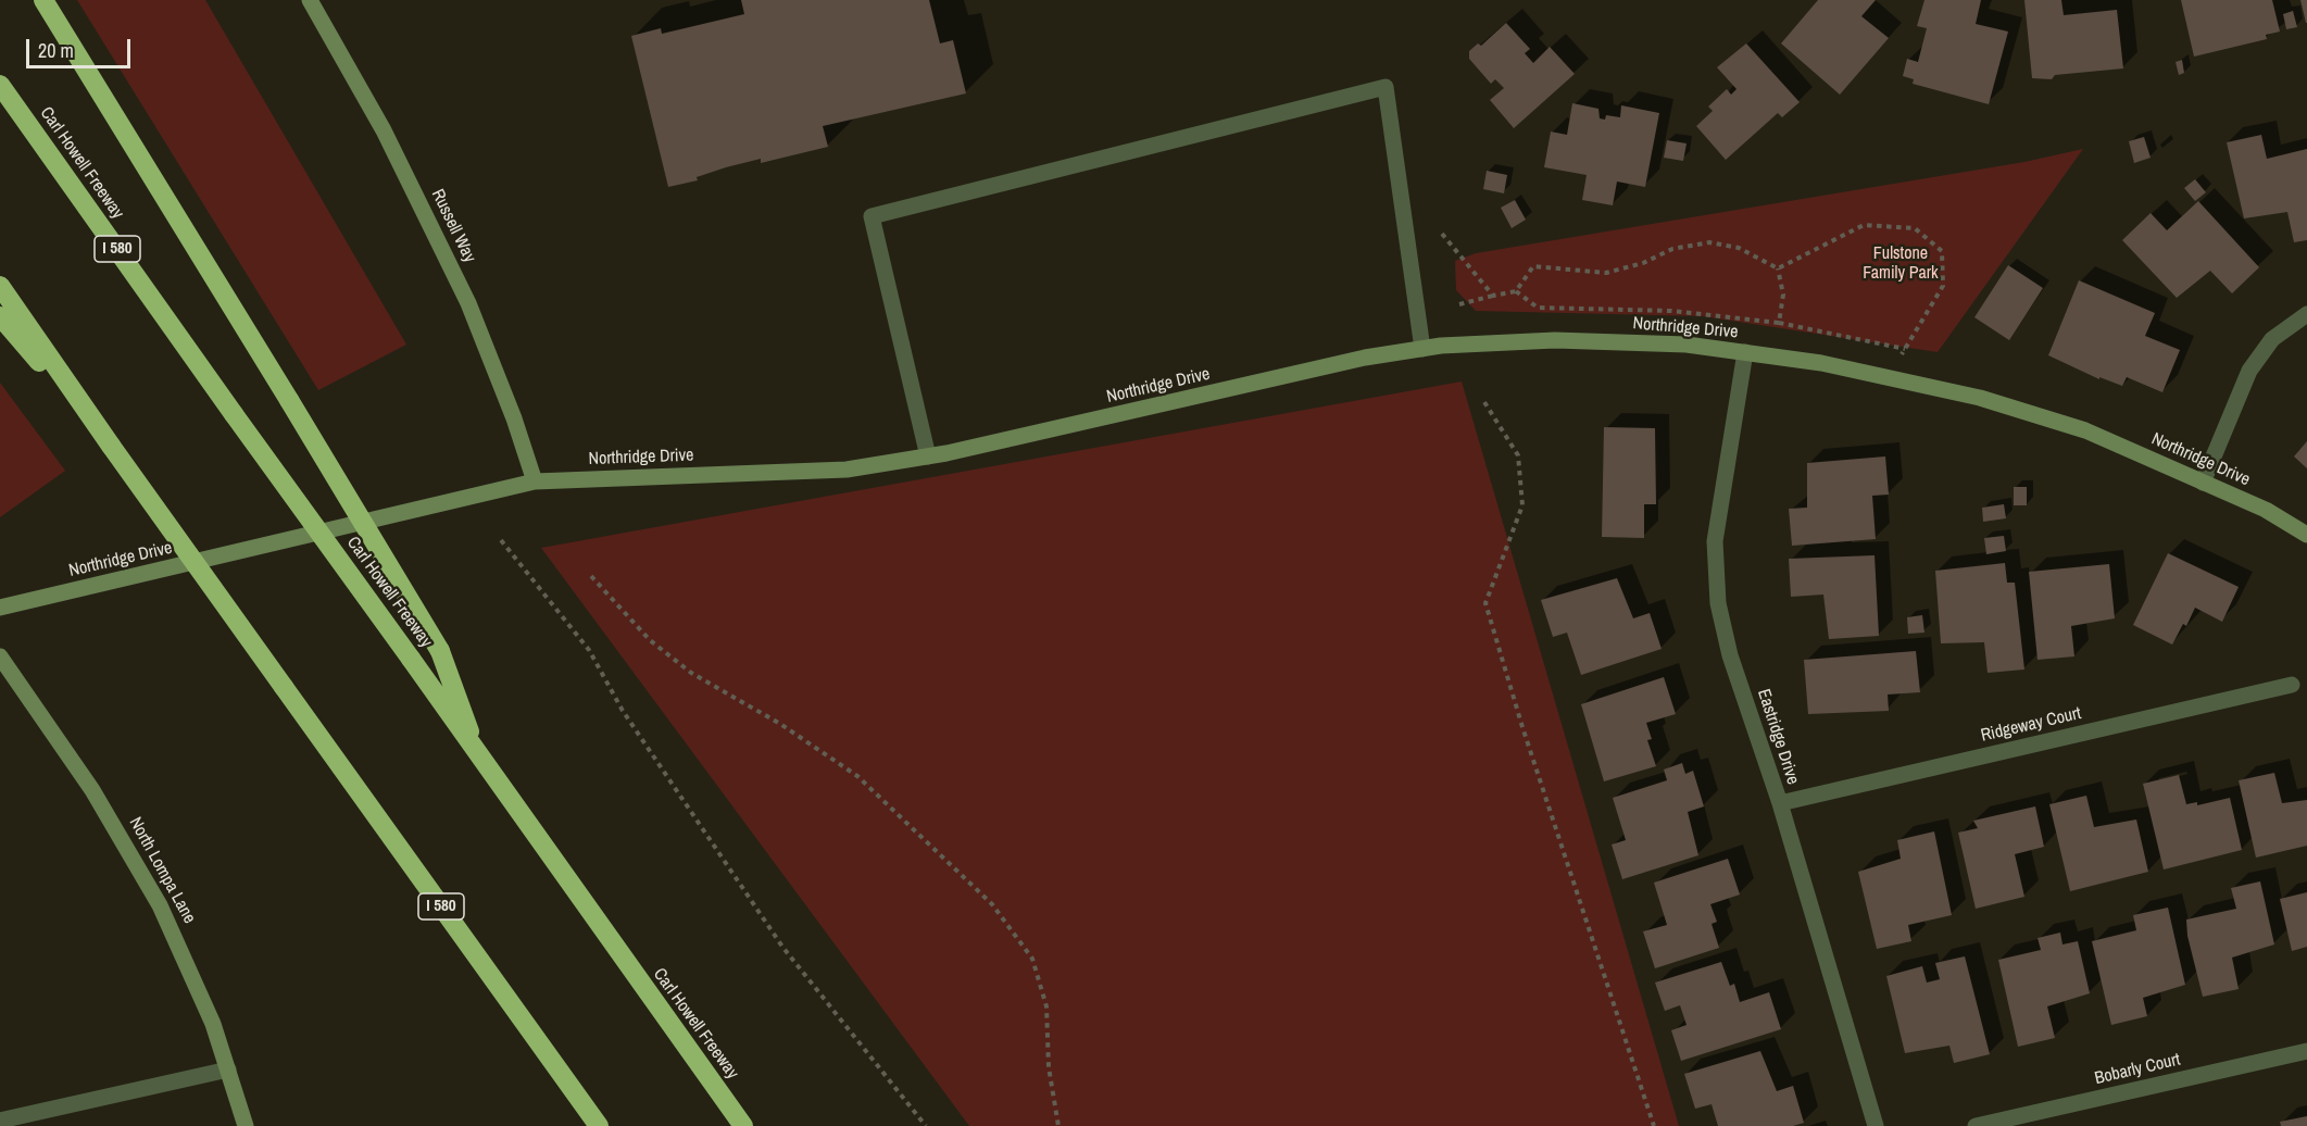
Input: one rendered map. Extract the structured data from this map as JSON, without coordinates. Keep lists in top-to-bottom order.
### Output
{
  "streets": {
    "highway": ["Carl Howell Freeway", "I 580"],
    "street": [
      "Russell Way",
      "Northridge Drive",
      "Ridgeway Court",
      "Eastridge Drive",
      "North Lompa Lane",
      "Bobarly Court"
    ]
  },
  "crossings": [
    ["Russell Way", "Northridge Drive"],
    ["Northridge Drive", "Eastridge Drive"],
    ["Ridgeway Court", "Eastridge Drive"]
  ],
  "parks": ["Fulstone Family Park"],
  "scale_bar": "20 m"
}
